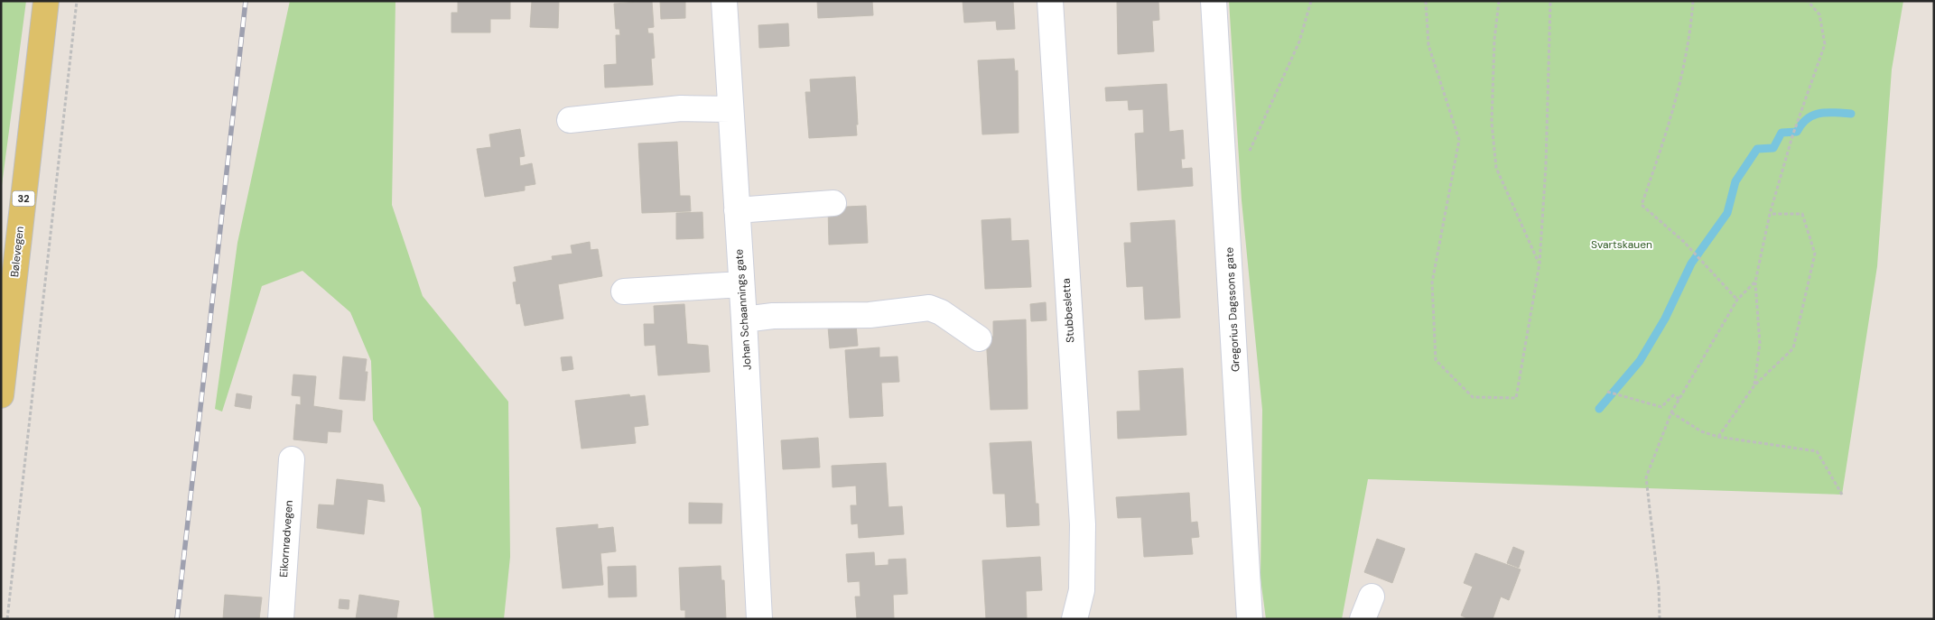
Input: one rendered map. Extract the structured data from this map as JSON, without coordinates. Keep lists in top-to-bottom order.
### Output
{
  "streets": {
    "main road": ["32", "Bølevegen"],
    "street": [
      "Johan Schaannings gate",
      "Gregorius Dagssons gate",
      "Stubbesletta",
      "Eikornrødvegen"
    ]
  },
  "parks": ["Svartskauen"]
}
